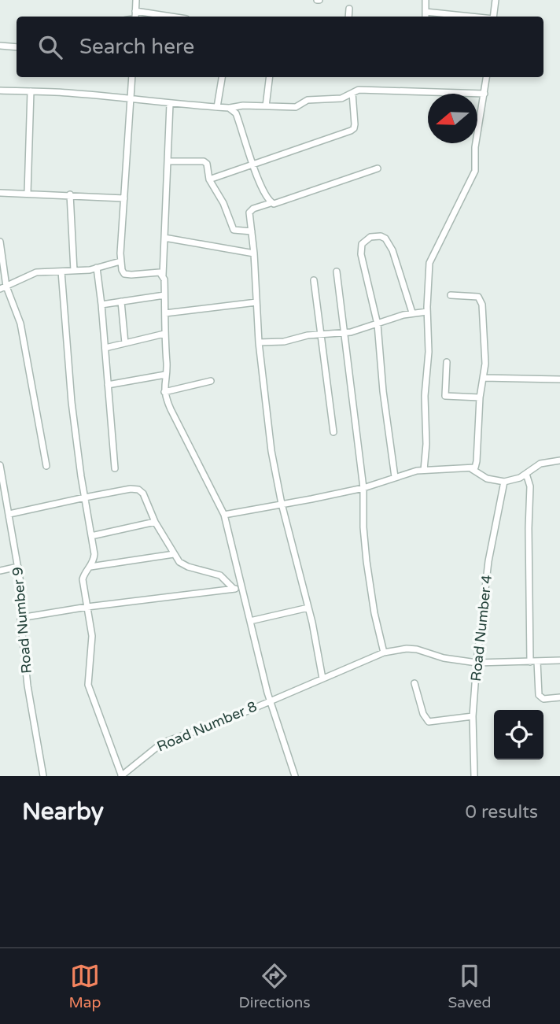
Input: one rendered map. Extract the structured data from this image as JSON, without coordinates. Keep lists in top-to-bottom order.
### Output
{
  "streets": {
    "street": ["Road Number 9", "Road Number 4", "Road Number 8"]
  },
  "crossings": [
    ["Road Number 4", "Road Number 8"]
  ],
  "north": "left",
  "page": {
    "search": "Search here",
    "heading": ["Nearby", "0 results"],
    "nav": ["Map", "Directions", "Saved"]
  }
}
